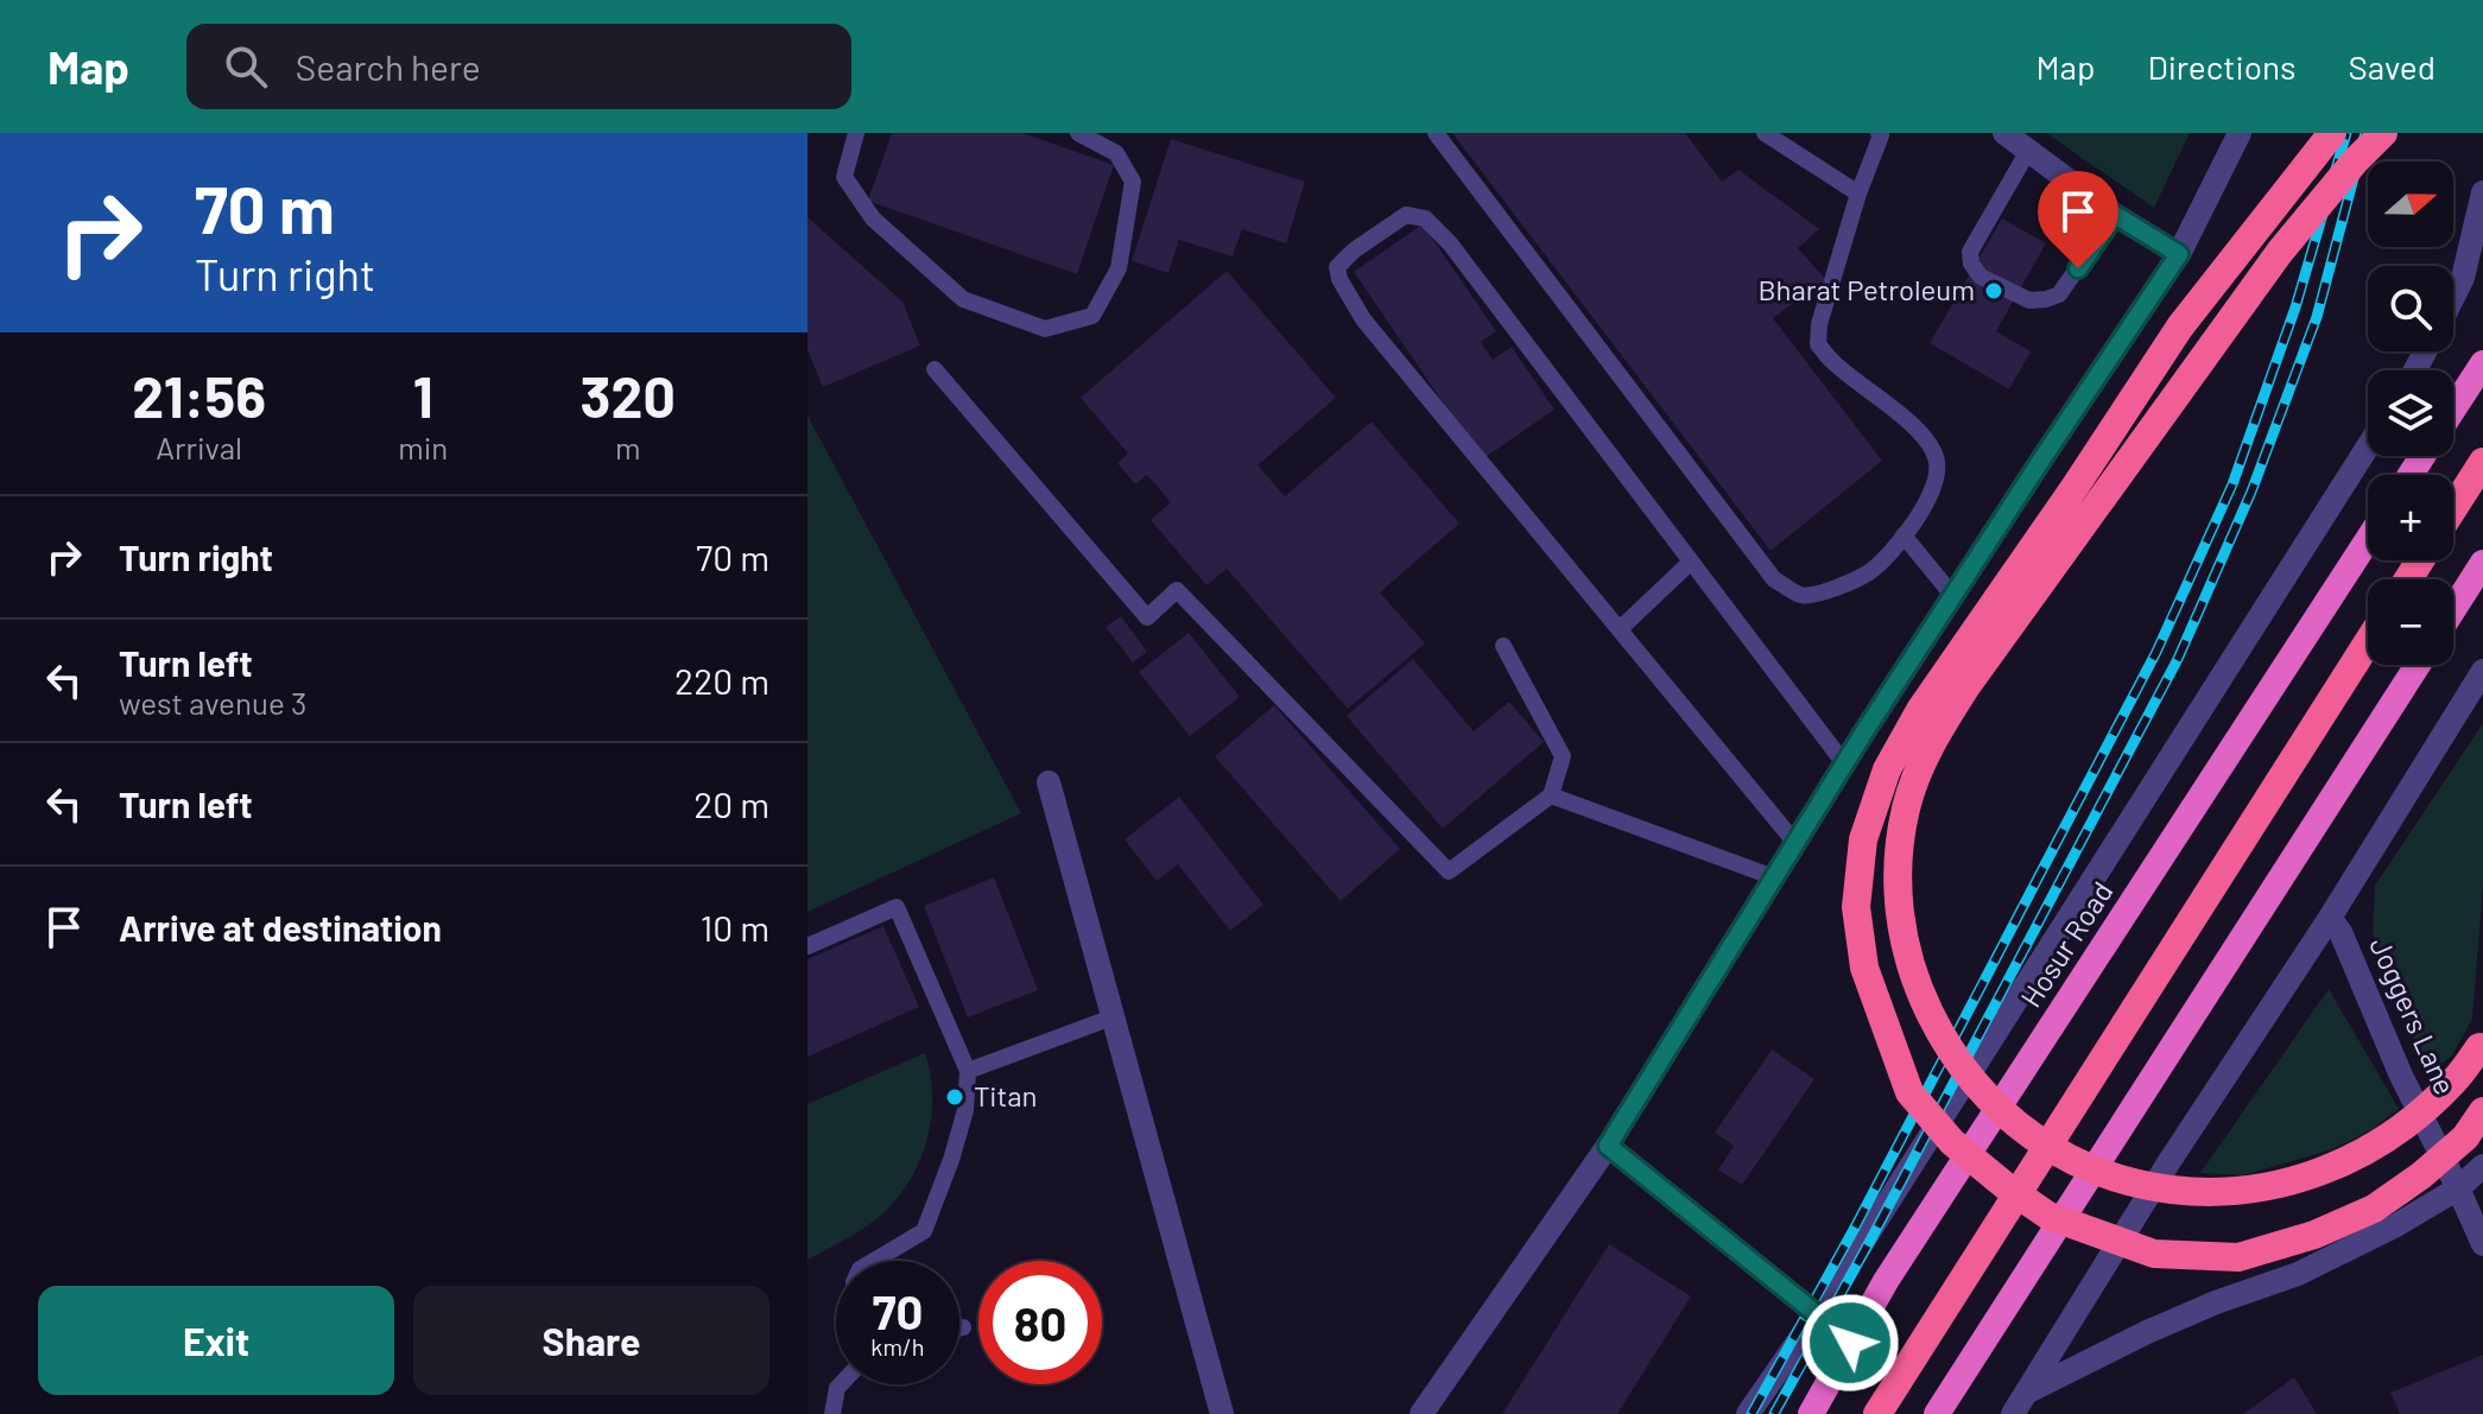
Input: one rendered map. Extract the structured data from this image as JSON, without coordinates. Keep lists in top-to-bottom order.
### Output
{
  "streets": {
    "highway": ["Hosur Road"],
    "street": ["Joggers Lane"]
  },
  "places": ["Bharat Petroleum", "Titan"],
  "north": "right",
  "page": {
    "header": "Map",
    "search": "Search here",
    "nav": ["Map", "Directions", "Saved"],
    "turn": ["70 m", "Turn right"],
    "map_buttons": ["+", "−"],
    "eta": [
      "21:56",
      "Arrival",
      "1",
      "min",
      "320",
      "m"
    ],
    "list": [
      {
        "name": "Turn right",
        "value": "70 m"
      },
      {
        "name": "Turn left",
        "note": "west avenue 3",
        "value": "220 m"
      },
      {
        "name": "Turn left",
        "value": "20 m"
      },
      {
        "name": "Arrive at destination",
        "value": "10 m"
      }
    ],
    "speed": "70 km/h",
    "limit": "80",
    "buttons": ["Exit", "Share"]
  }
}
